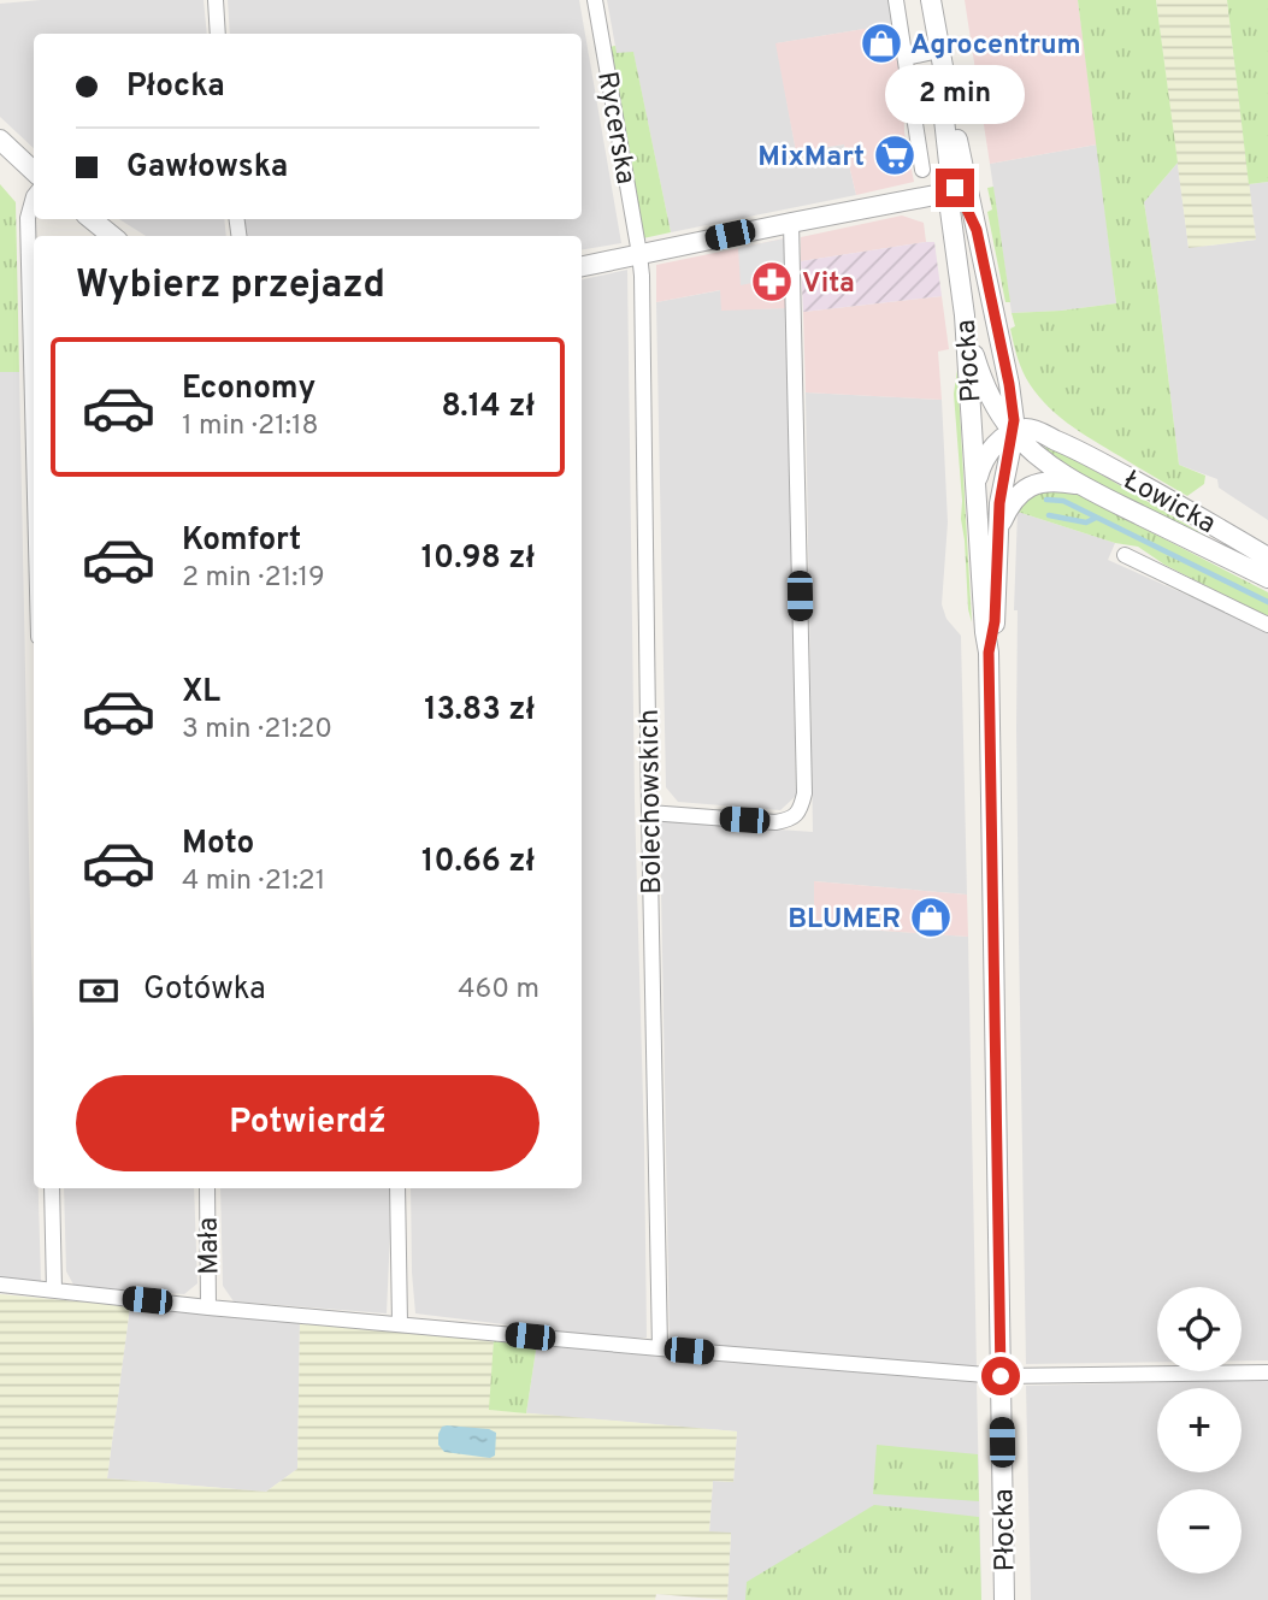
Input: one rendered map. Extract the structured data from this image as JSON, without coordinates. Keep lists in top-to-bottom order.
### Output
{
  "streets": {
    "street": [
      "Rycerska",
      "Płocka",
      "Łowicka",
      "Bolechowskich",
      "Mała"
    ]
  },
  "crossings": [
    ["Rycerska", "Bolechowskich"],
    ["Płocka", "Łowicka"]
  ],
  "places": {
    "shop": ["Agrocentrum", "BLUMER"],
    "supermarket": ["MixMart"],
    "pharmacy": ["Vita"]
  },
  "page": {
    "banner": ["Płocka", "Gawłowska"],
    "bubble": "2 min",
    "heading": "Wybierz przejazd",
    "list": [
      {
        "name": "Economy",
        "note": "1 min · 21:18",
        "value": "8.14 zł"
      },
      {
        "name": "Komfort",
        "note": "2 min · 21:19",
        "value": "10.98 zł"
      },
      {
        "name": "XL",
        "note": "3 min · 21:20",
        "value": "13.83 zł"
      },
      {
        "name": "Moto",
        "note": "4 min · 21:21",
        "value": "10.66 zł"
      }
    ],
    "pay": ["Gotówka", "460 m"],
    "buttons": "Potwierdź",
    "map_buttons": ["+", "−"]
  }
}
